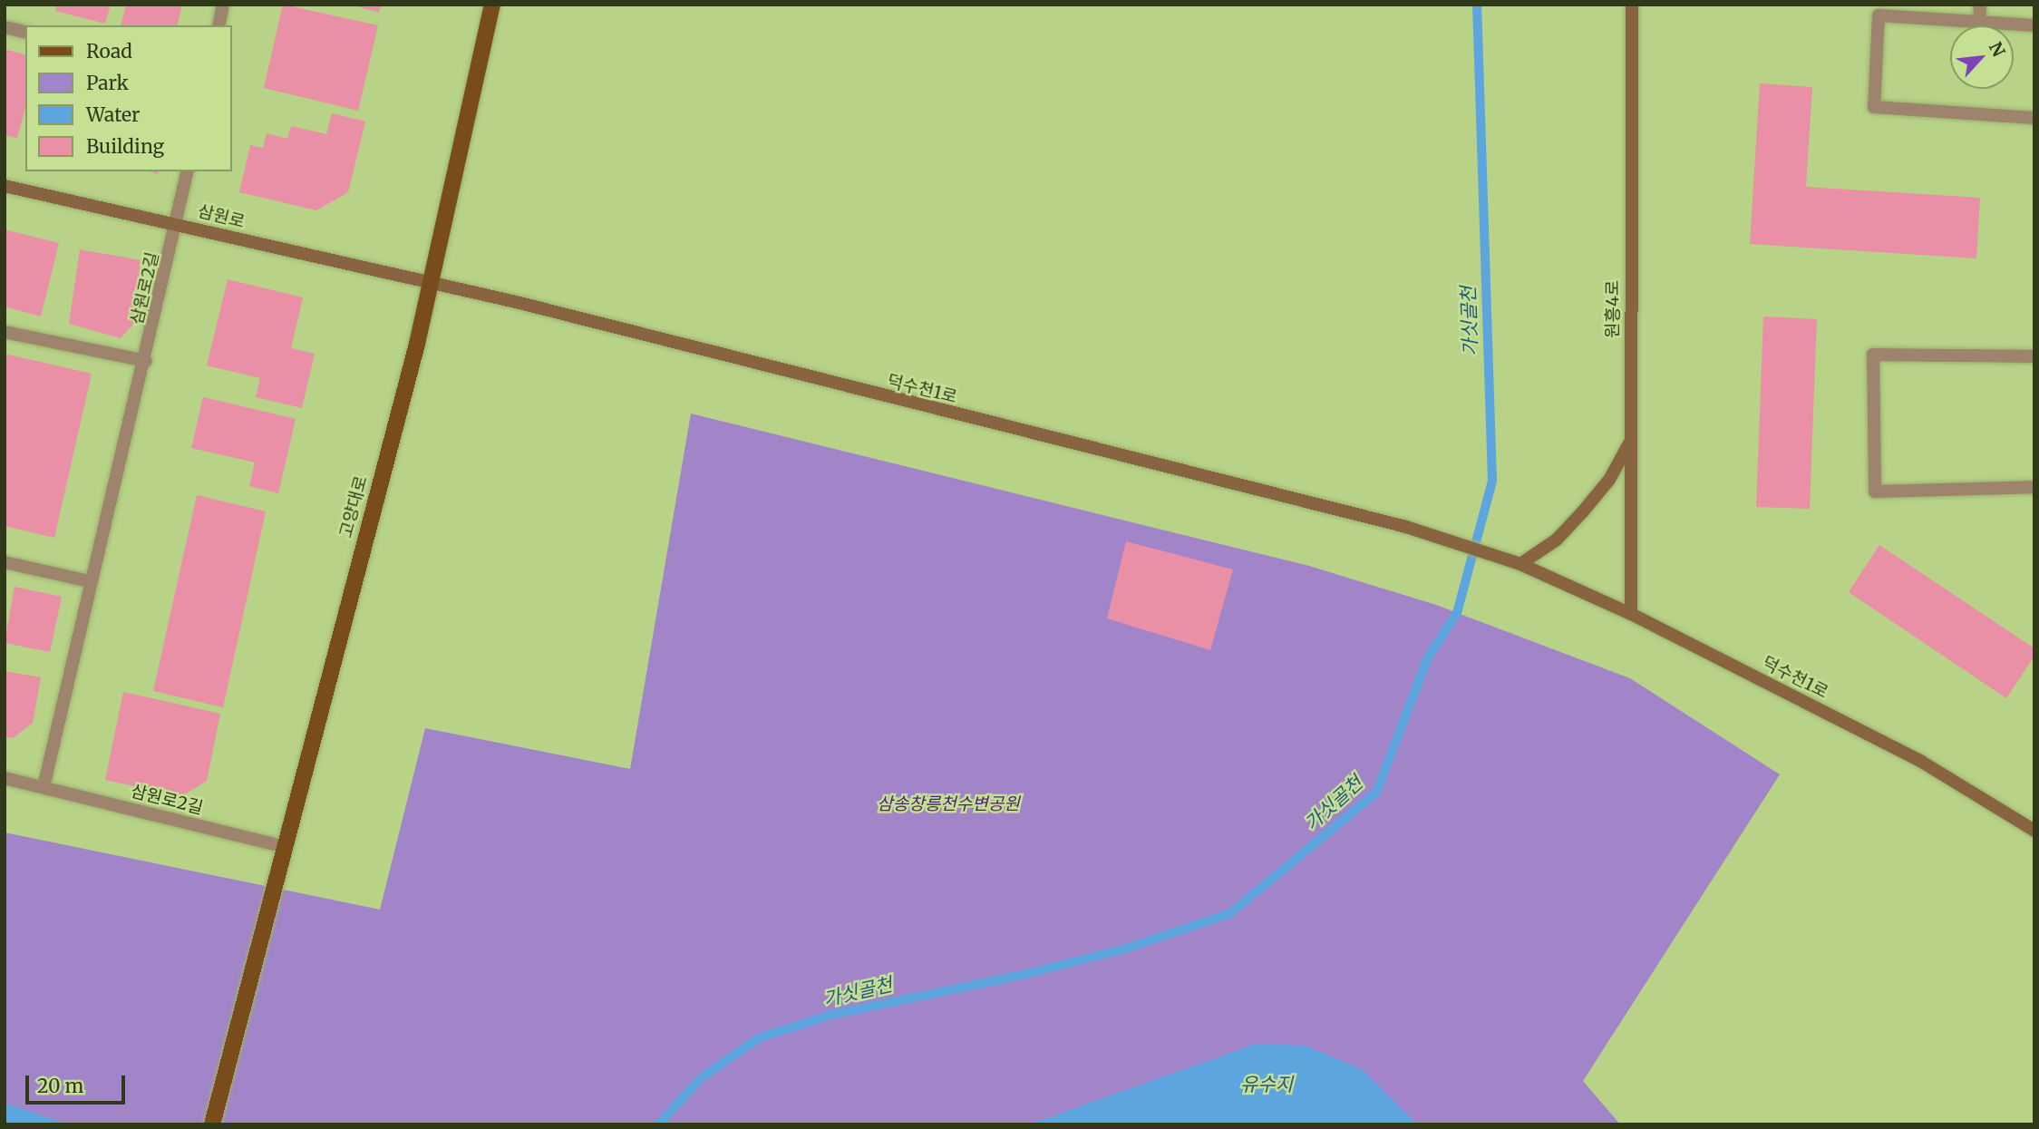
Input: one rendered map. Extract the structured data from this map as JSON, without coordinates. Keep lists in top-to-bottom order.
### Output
{
  "streets": {
    "main road": ["고양대로"],
    "street": [
      "삼원로",
      "삼원로2길",
      "원흥4로",
      "덕수천1로"
    ]
  },
  "crossings": [
    ["삼원로", "삼원로2길"],
    ["삼원로", "덕수천1로"],
    ["삼원로", "고양대로"],
    ["삼원로2길", "고양대로"],
    ["원흥4로", "덕수천1로"],
    ["덕수천1로", "고양대로"]
  ],
  "water": ["가싯골천", "유수지"],
  "parks": ["삼송창릉천수변공원"],
  "legend": [
    "Road",
    "Park",
    "Water",
    "Building"
  ],
  "scale_bar": "20 m",
  "north": "top right"
}
